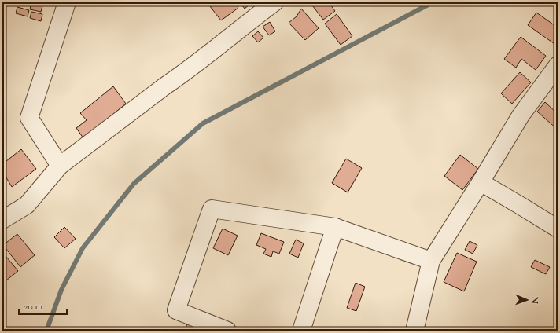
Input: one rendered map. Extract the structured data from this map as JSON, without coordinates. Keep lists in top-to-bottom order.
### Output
{
  "scale_bar": "20 m",
  "north": "right"
}
